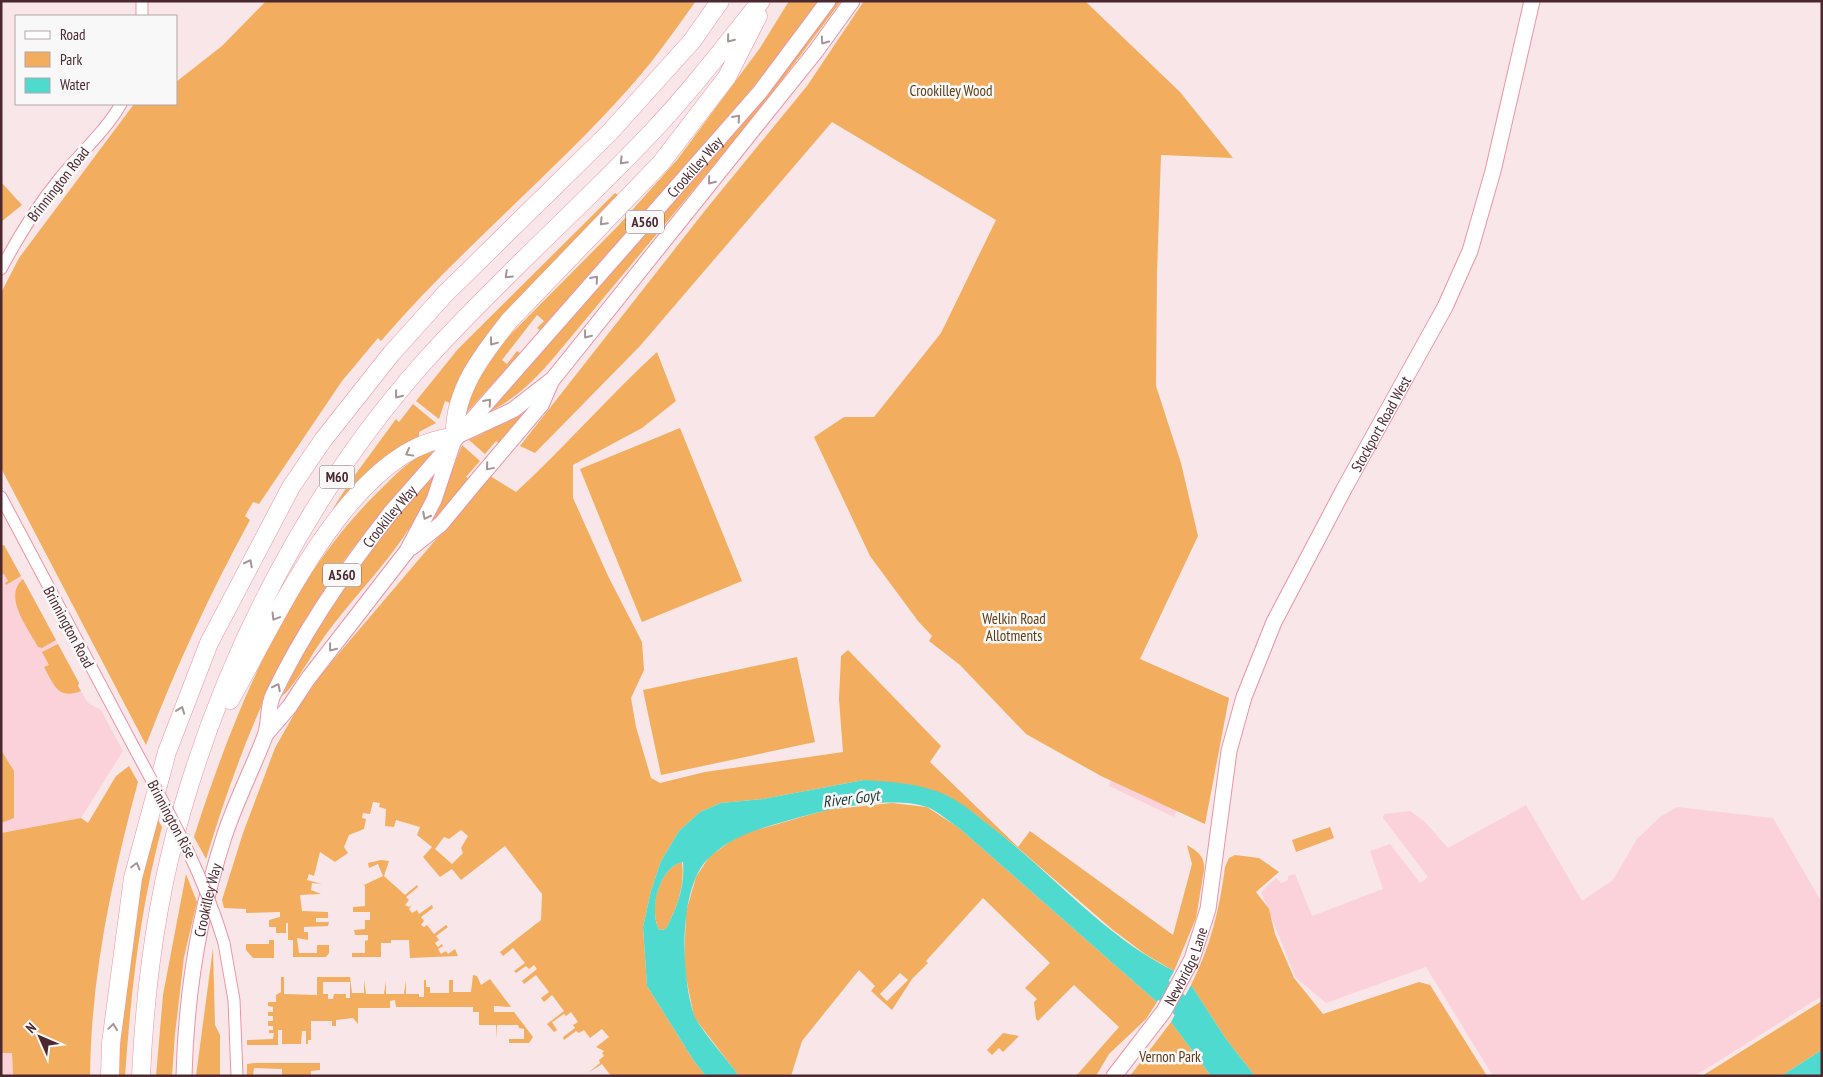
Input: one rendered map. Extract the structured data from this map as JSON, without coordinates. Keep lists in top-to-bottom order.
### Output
{
  "streets": {
    "highway": ["M60"],
    "main road": [
      "Crookilley Way",
      "A560",
      "Stockport Road West",
      "Newbridge Lane"
    ],
    "street": ["Brinnington Road", "Brinnington Rise"]
  },
  "crossings": [
    ["Crookilley Way", "M60"],
    ["Brinnington Road", "Brinnington Rise"],
    ["Stockport Road West", "Newbridge Lane"]
  ],
  "water": ["River Goyt"],
  "parks": ["Crookilley Wood", "Welkin Road Allotments", "Vernon Park"],
  "legend": ["Road", "Park", "Water"],
  "north": "top left"
}
